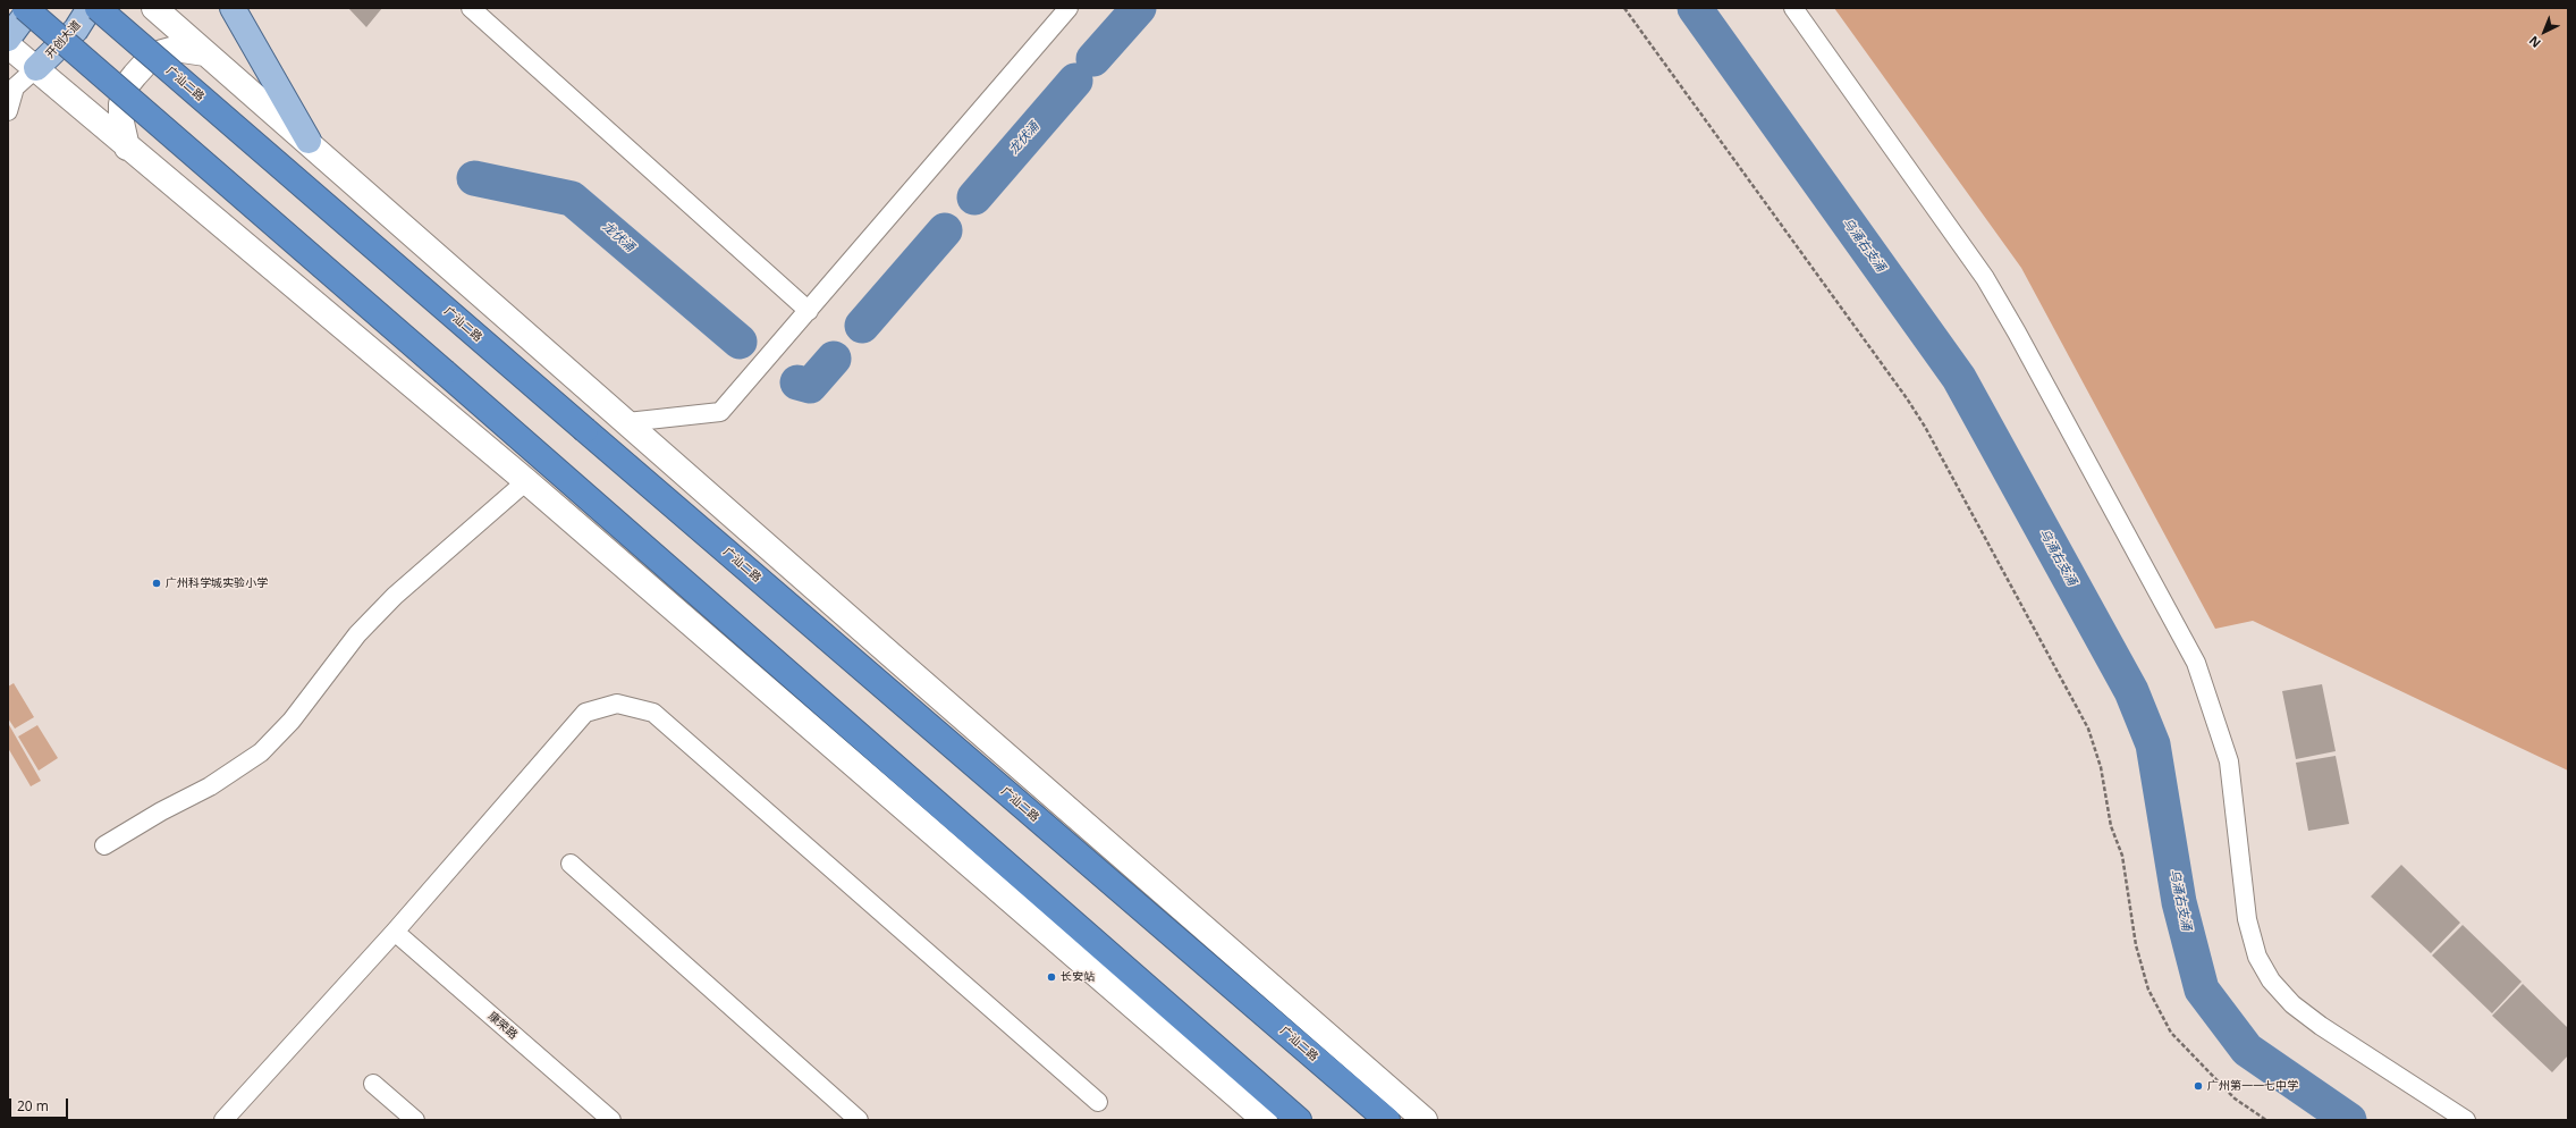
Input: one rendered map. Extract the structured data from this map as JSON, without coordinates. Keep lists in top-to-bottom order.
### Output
{
  "streets": {
    "highway": ["广汕二路"],
    "main road": ["开创大道"],
    "street": ["康荣路"]
  },
  "water": ["龙伏涌", "乌涌右支涌"],
  "places": ["广州科学城实验小学", "长安站", "广州第一一七中学"],
  "scale_bar": "20 m",
  "north": "bottom left"
}
